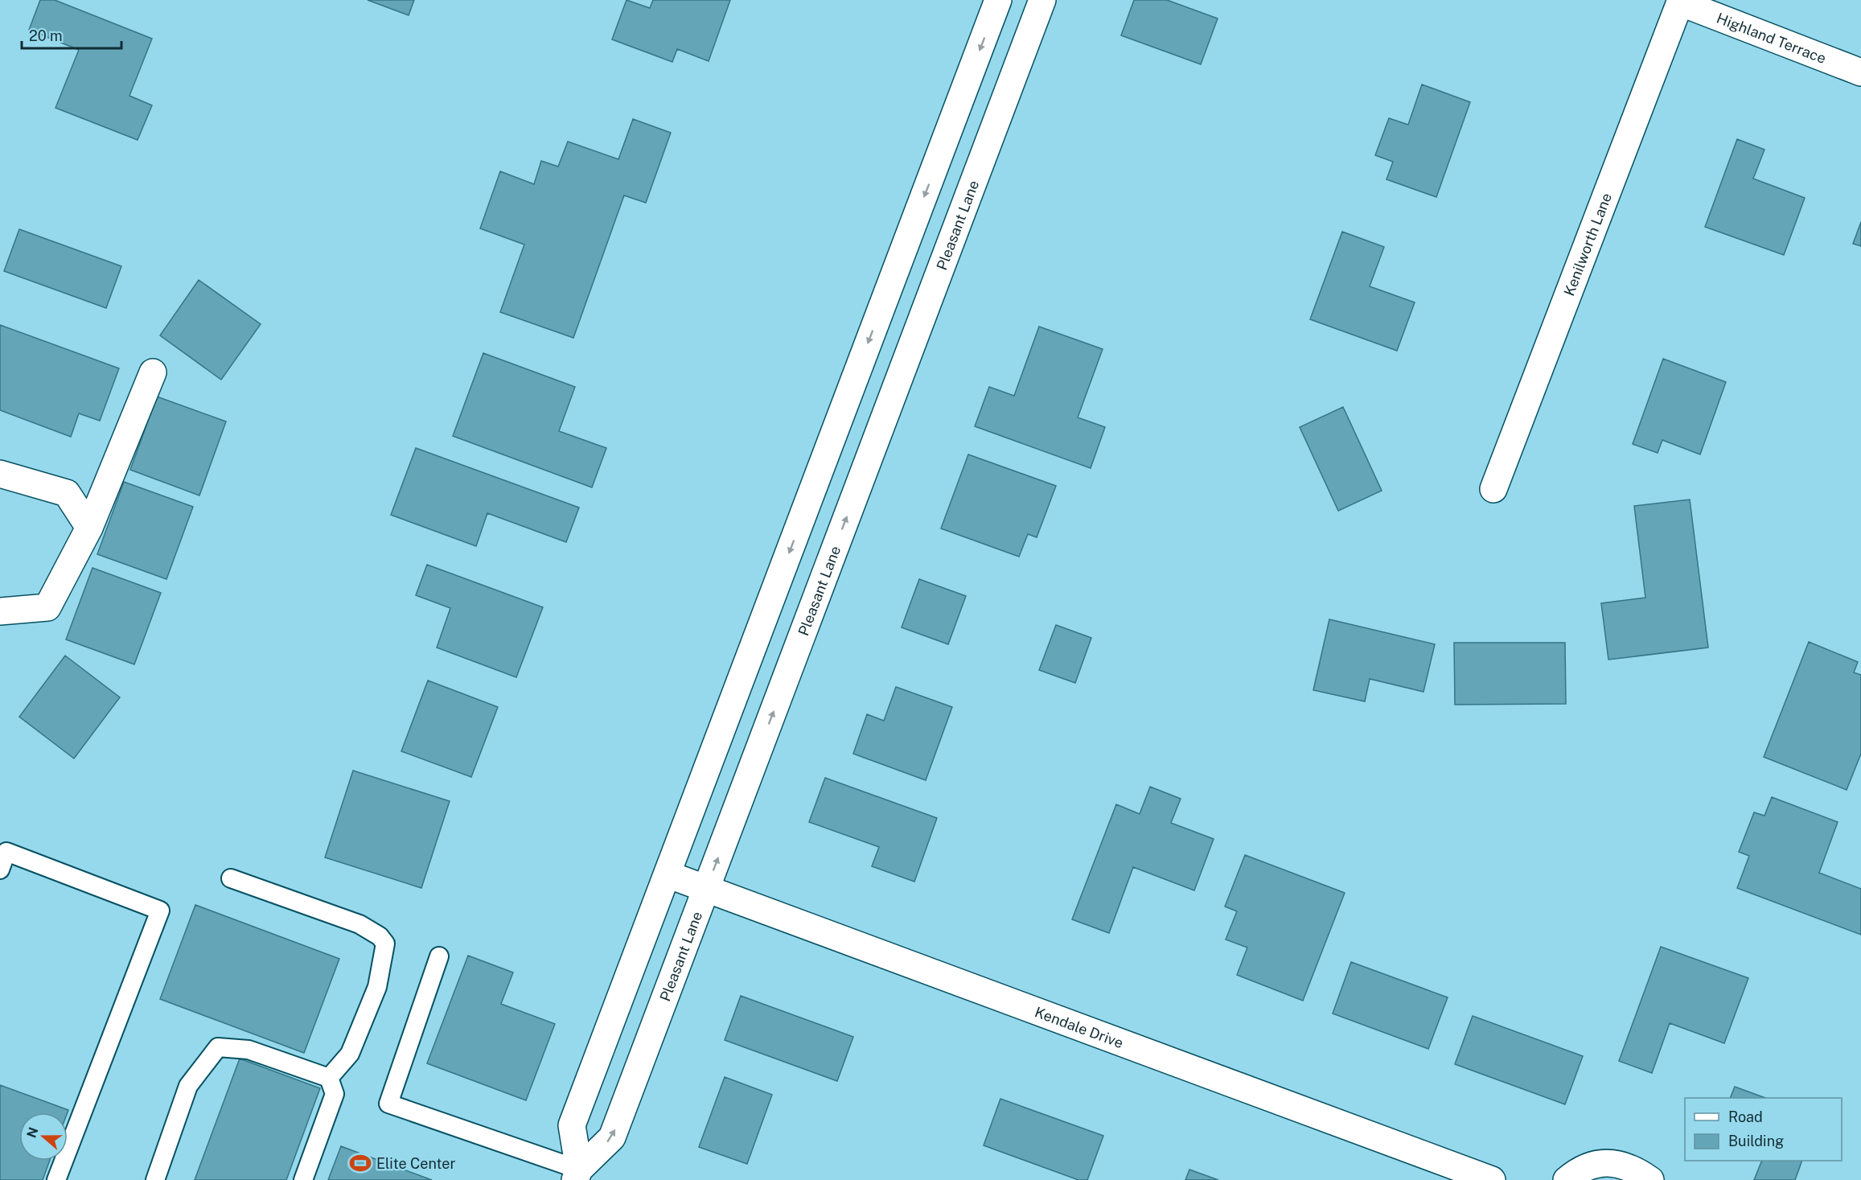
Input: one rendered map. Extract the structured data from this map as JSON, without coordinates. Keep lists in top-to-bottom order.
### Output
{
  "streets": {
    "street": [
      "Highland Terrace",
      "Pleasant Lane",
      "Kenilworth Lane",
      "Kendale Drive"
    ]
  },
  "crossings": [
    ["Highland Terrace", "Kenilworth Lane"],
    ["Pleasant Lane", "Kendale Drive"]
  ],
  "places": {
    "sports": ["Elite Center"]
  },
  "legend": ["Road", "Building"],
  "scale_bar": "20 m",
  "north": "left"
}
